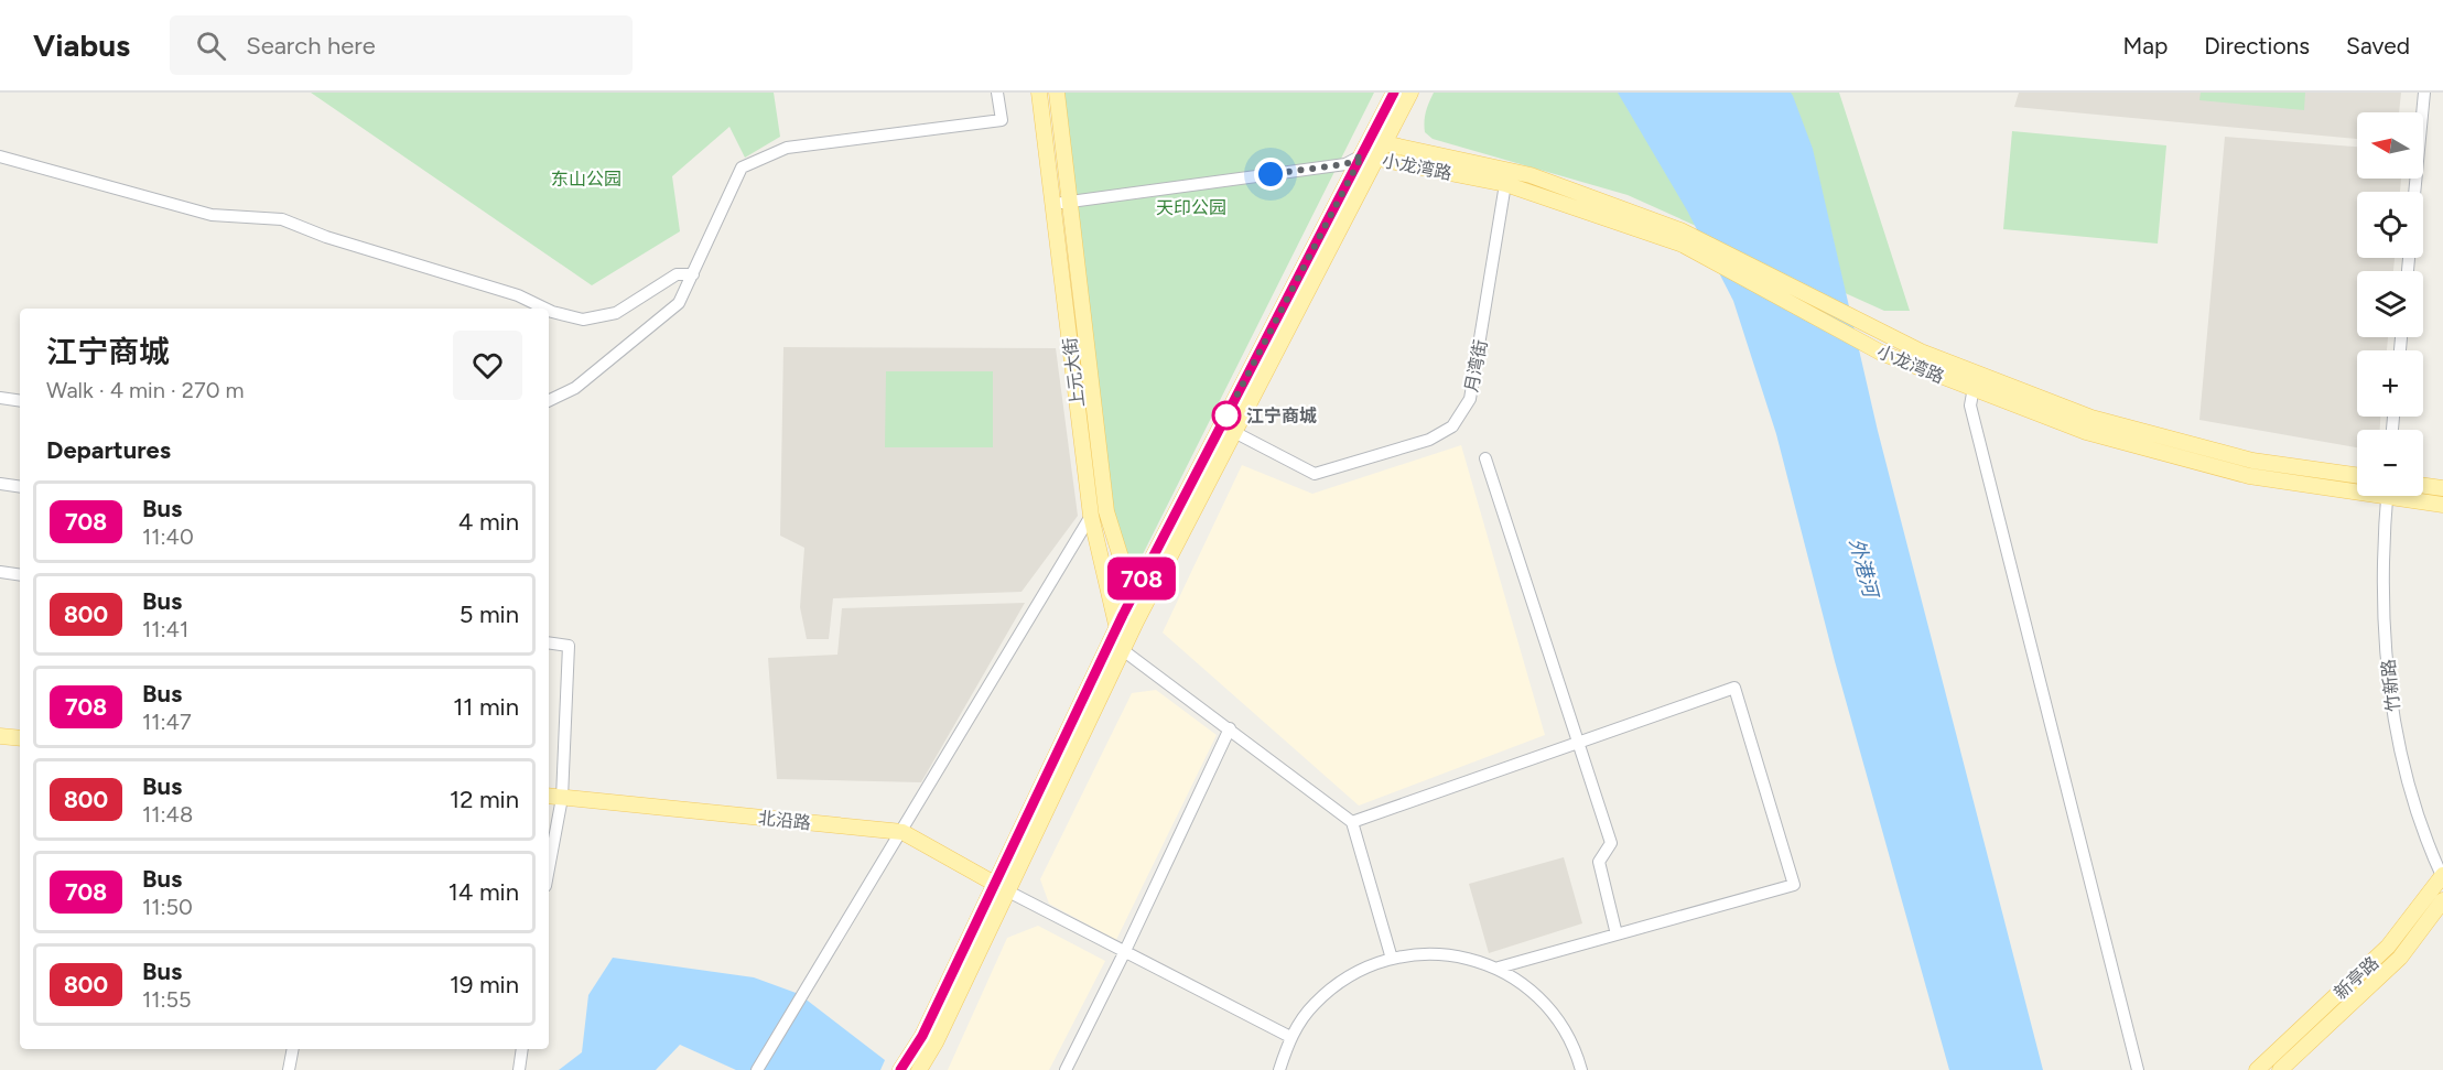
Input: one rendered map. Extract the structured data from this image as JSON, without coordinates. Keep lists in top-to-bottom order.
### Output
{
  "streets": {
    "main road": [
      "小龙湾路",
      "上元大街",
      "北沿路",
      "新亭路"
    ],
    "street": ["月湾街", "竹新路"]
  },
  "crossings": [
    ["小龙湾路", "月湾街"],
    ["竹新路", "新亭路"]
  ],
  "water": ["外港河"],
  "parks": ["东山公园", "天印公园"],
  "places": ["江宁商城"],
  "lines": ["bus line 708"],
  "north": "left",
  "page": {
    "header": "Viabus",
    "search": "Search here",
    "nav": ["Map", "Directions", "Saved"],
    "on_map": "708",
    "map_buttons": ["+", "−"],
    "heading": [
      ["江宁商城", "Walk · 4 min · 270 m"],
      "Departures"
    ],
    "list": [
      {
        "mark": "708",
        "name": "Bus",
        "note": "11:40",
        "value": "4 min"
      },
      {
        "mark": "800",
        "name": "Bus",
        "note": "11:41",
        "value": "5 min"
      },
      {
        "mark": "708",
        "name": "Bus",
        "note": "11:47",
        "value": "11 min"
      },
      {
        "mark": "800",
        "name": "Bus",
        "note": "11:48",
        "value": "12 min"
      },
      {
        "mark": "708",
        "name": "Bus",
        "note": "11:50",
        "value": "14 min"
      },
      {
        "mark": "800",
        "name": "Bus",
        "note": "11:55",
        "value": "19 min"
      }
    ]
  }
}
